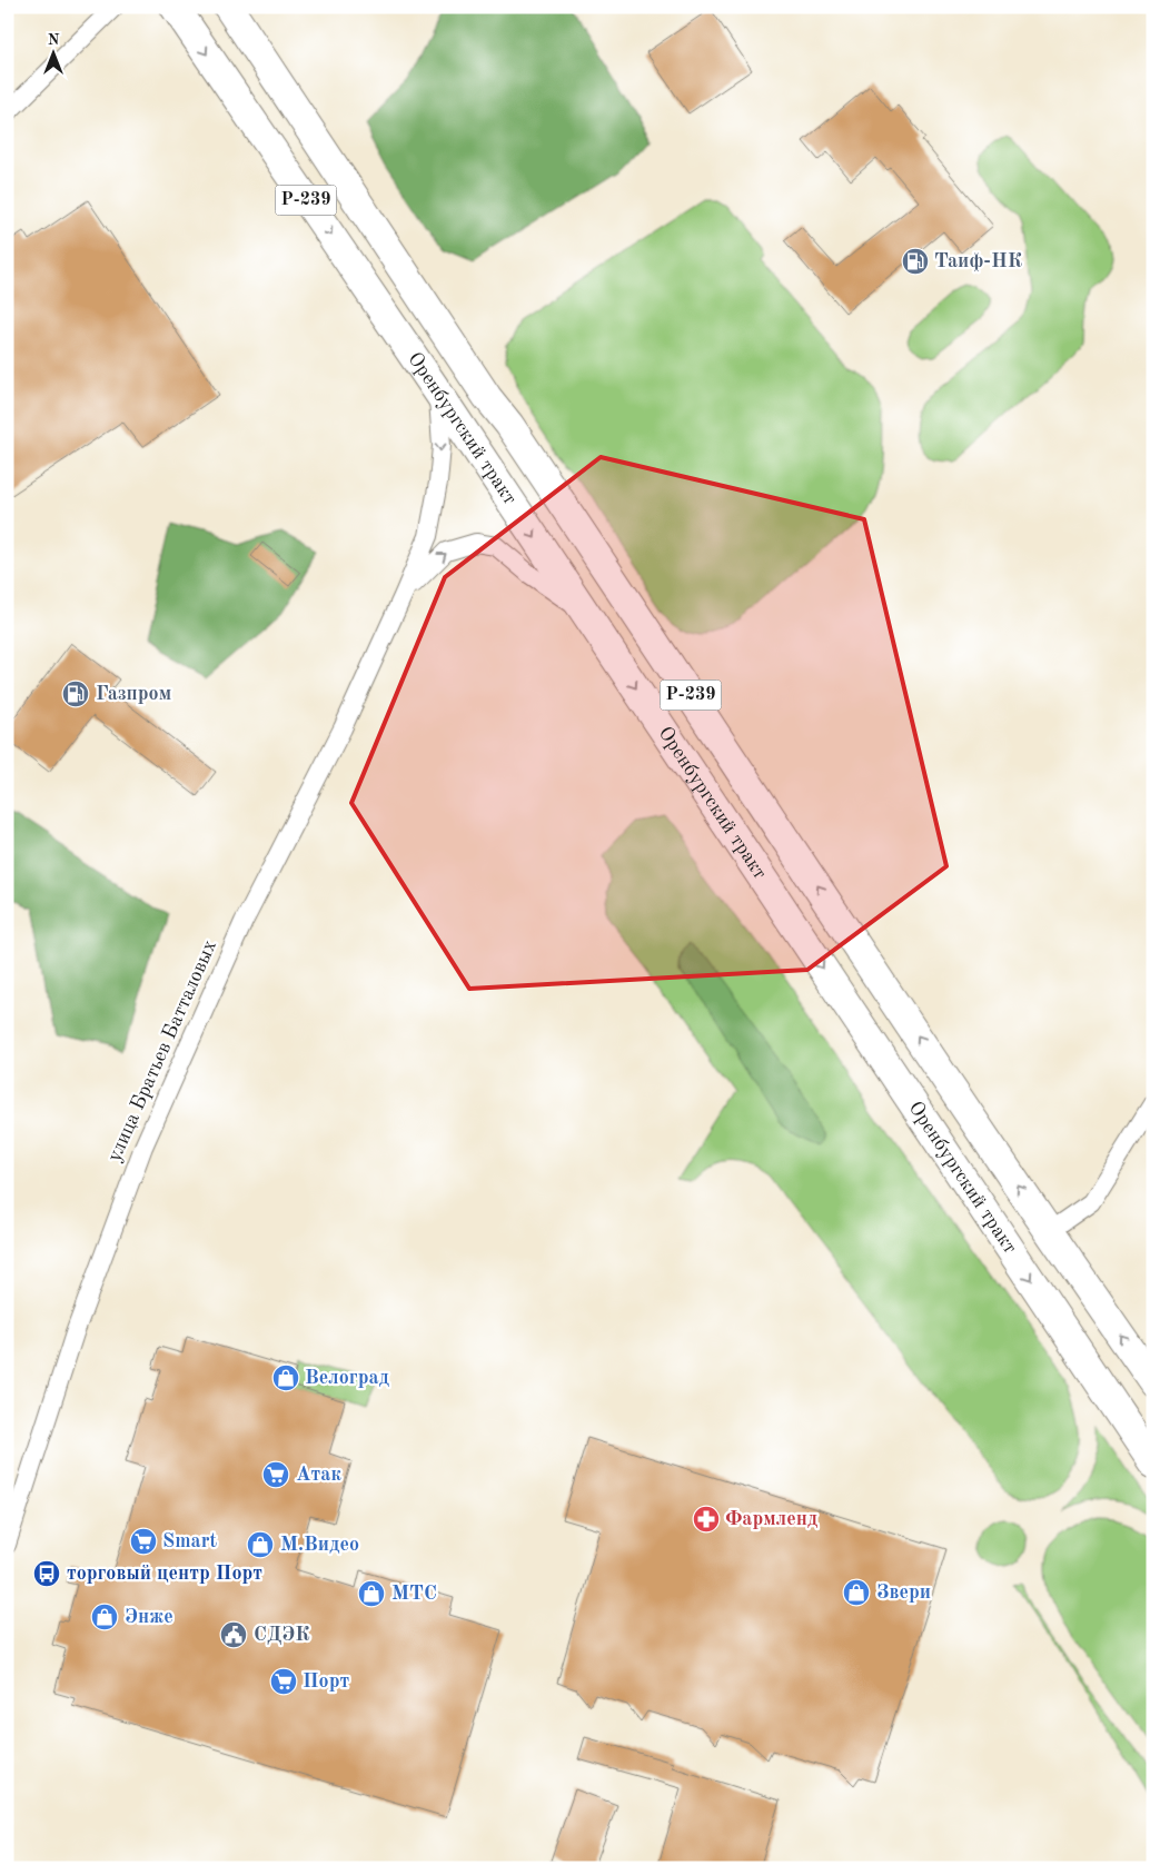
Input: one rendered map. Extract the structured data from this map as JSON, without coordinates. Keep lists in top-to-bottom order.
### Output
{
  "streets": {
    "main road": ["Р-239", "Оренбургский тракт"],
    "street": ["улица Братьев Батталовых"]
  },
  "crossings": [
    ["Оренбургский тракт", "улица Братьев Батталовых"]
  ],
  "places": {
    "fuel station": ["Таиф-НК", "Газпром"],
    "shop": [
      "Велоград",
      "М.Видео",
      "Звери",
      "МТС",
      "Энже"
    ],
    "supermarket": ["Атак", "Smart", "Порт"],
    "pharmacy": ["Фармленд"],
    "bus stop": ["торговый центр Порт"],
    "public building": ["СДЭК"]
  },
  "north": "top"
}
